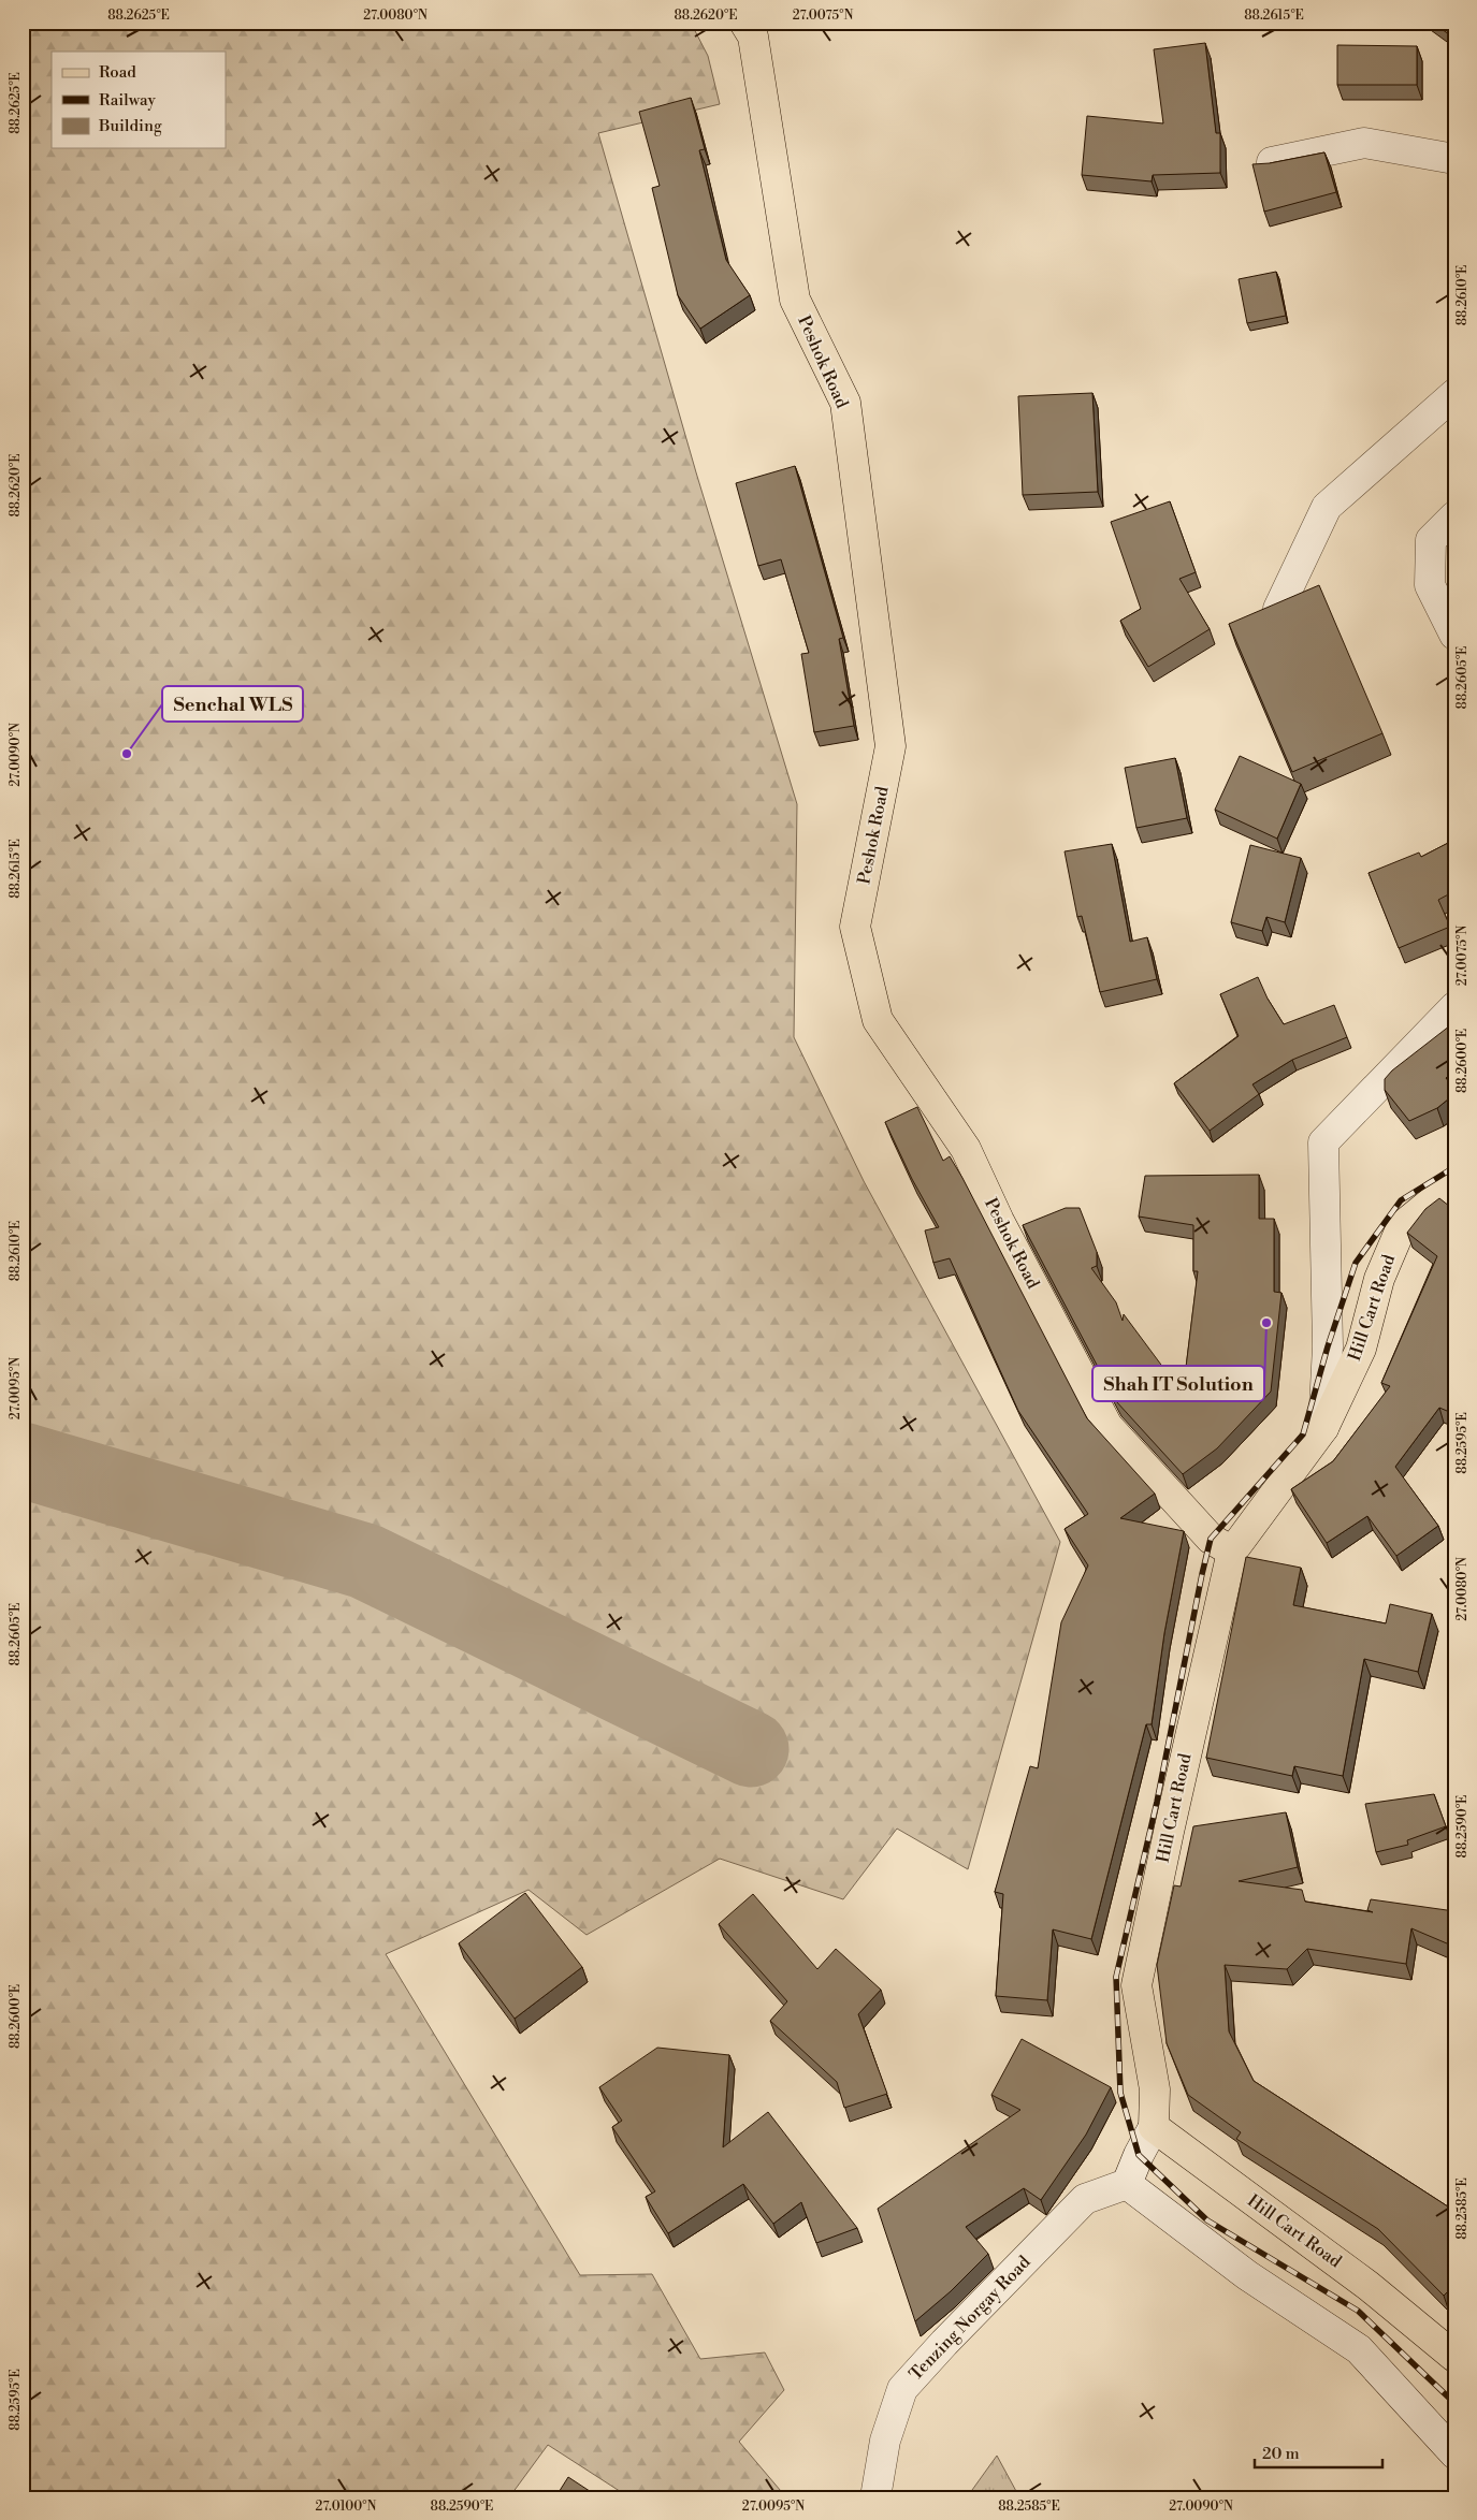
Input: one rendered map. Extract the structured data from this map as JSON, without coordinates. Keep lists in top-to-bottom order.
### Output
{
  "streets": {
    "main road": ["Peshok Road", "Hill Cart Road"],
    "street": ["Tenzing Norgay Road"]
  },
  "crossings": [
    ["Peshok Road", "Hill Cart Road"]
  ],
  "places": ["Senchal WLS", "Shah IT Solution"],
  "legend": ["Road", "Railway", "Building"],
  "scale_bar": "20 m",
  "coordinates": [
    "88.2625°E",
    "27.0080°N",
    "88.2620°E",
    "27.0075°N",
    "88.2615°E",
    "88.2610°E",
    "88.2605°E",
    "27.0090°N",
    "88.2600°E",
    "27.0095°N",
    "88.2595°E",
    "88.2590°E",
    "88.2585°E",
    "27.0100°N"
  ]
}
